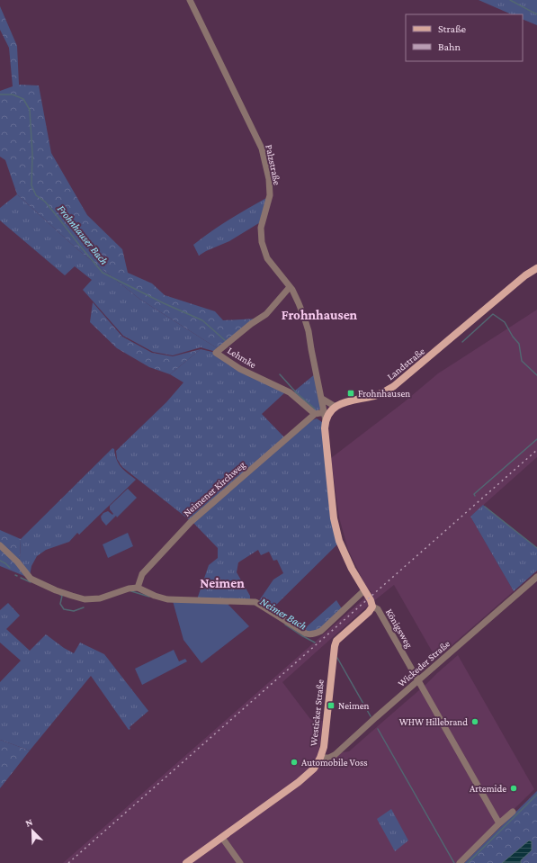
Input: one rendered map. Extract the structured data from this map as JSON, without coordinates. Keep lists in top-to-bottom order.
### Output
{
  "streets": {
    "main road": ["Landstraße", "Westicker Straße"],
    "street": [
      "Palzstraße",
      "Lehmke",
      "Neimener Kirchweg",
      "Königsweg",
      "Wickeder Straße"
    ]
  },
  "crossings": [
    ["Palzstraße", "Lehmke"],
    ["Lehmke", "Neimener Kirchweg"],
    ["Königsweg", "Wickeder Straße"],
    ["Königsweg", "Westicker Straße"],
    ["Wickeder Straße", "Westicker Straße"]
  ],
  "districts": ["Frohnhausen", "Neimen"],
  "water": ["Frohnhauser Bach", "Neimer Bach"],
  "places": {
    "transit": ["Frohnhausen", "Neimen"],
    "other": ["WHW Hillebrand", "Automobile Voss", "Artemide"]
  },
  "legend": ["Straße", "Bahn"],
  "north": "top left"
}
